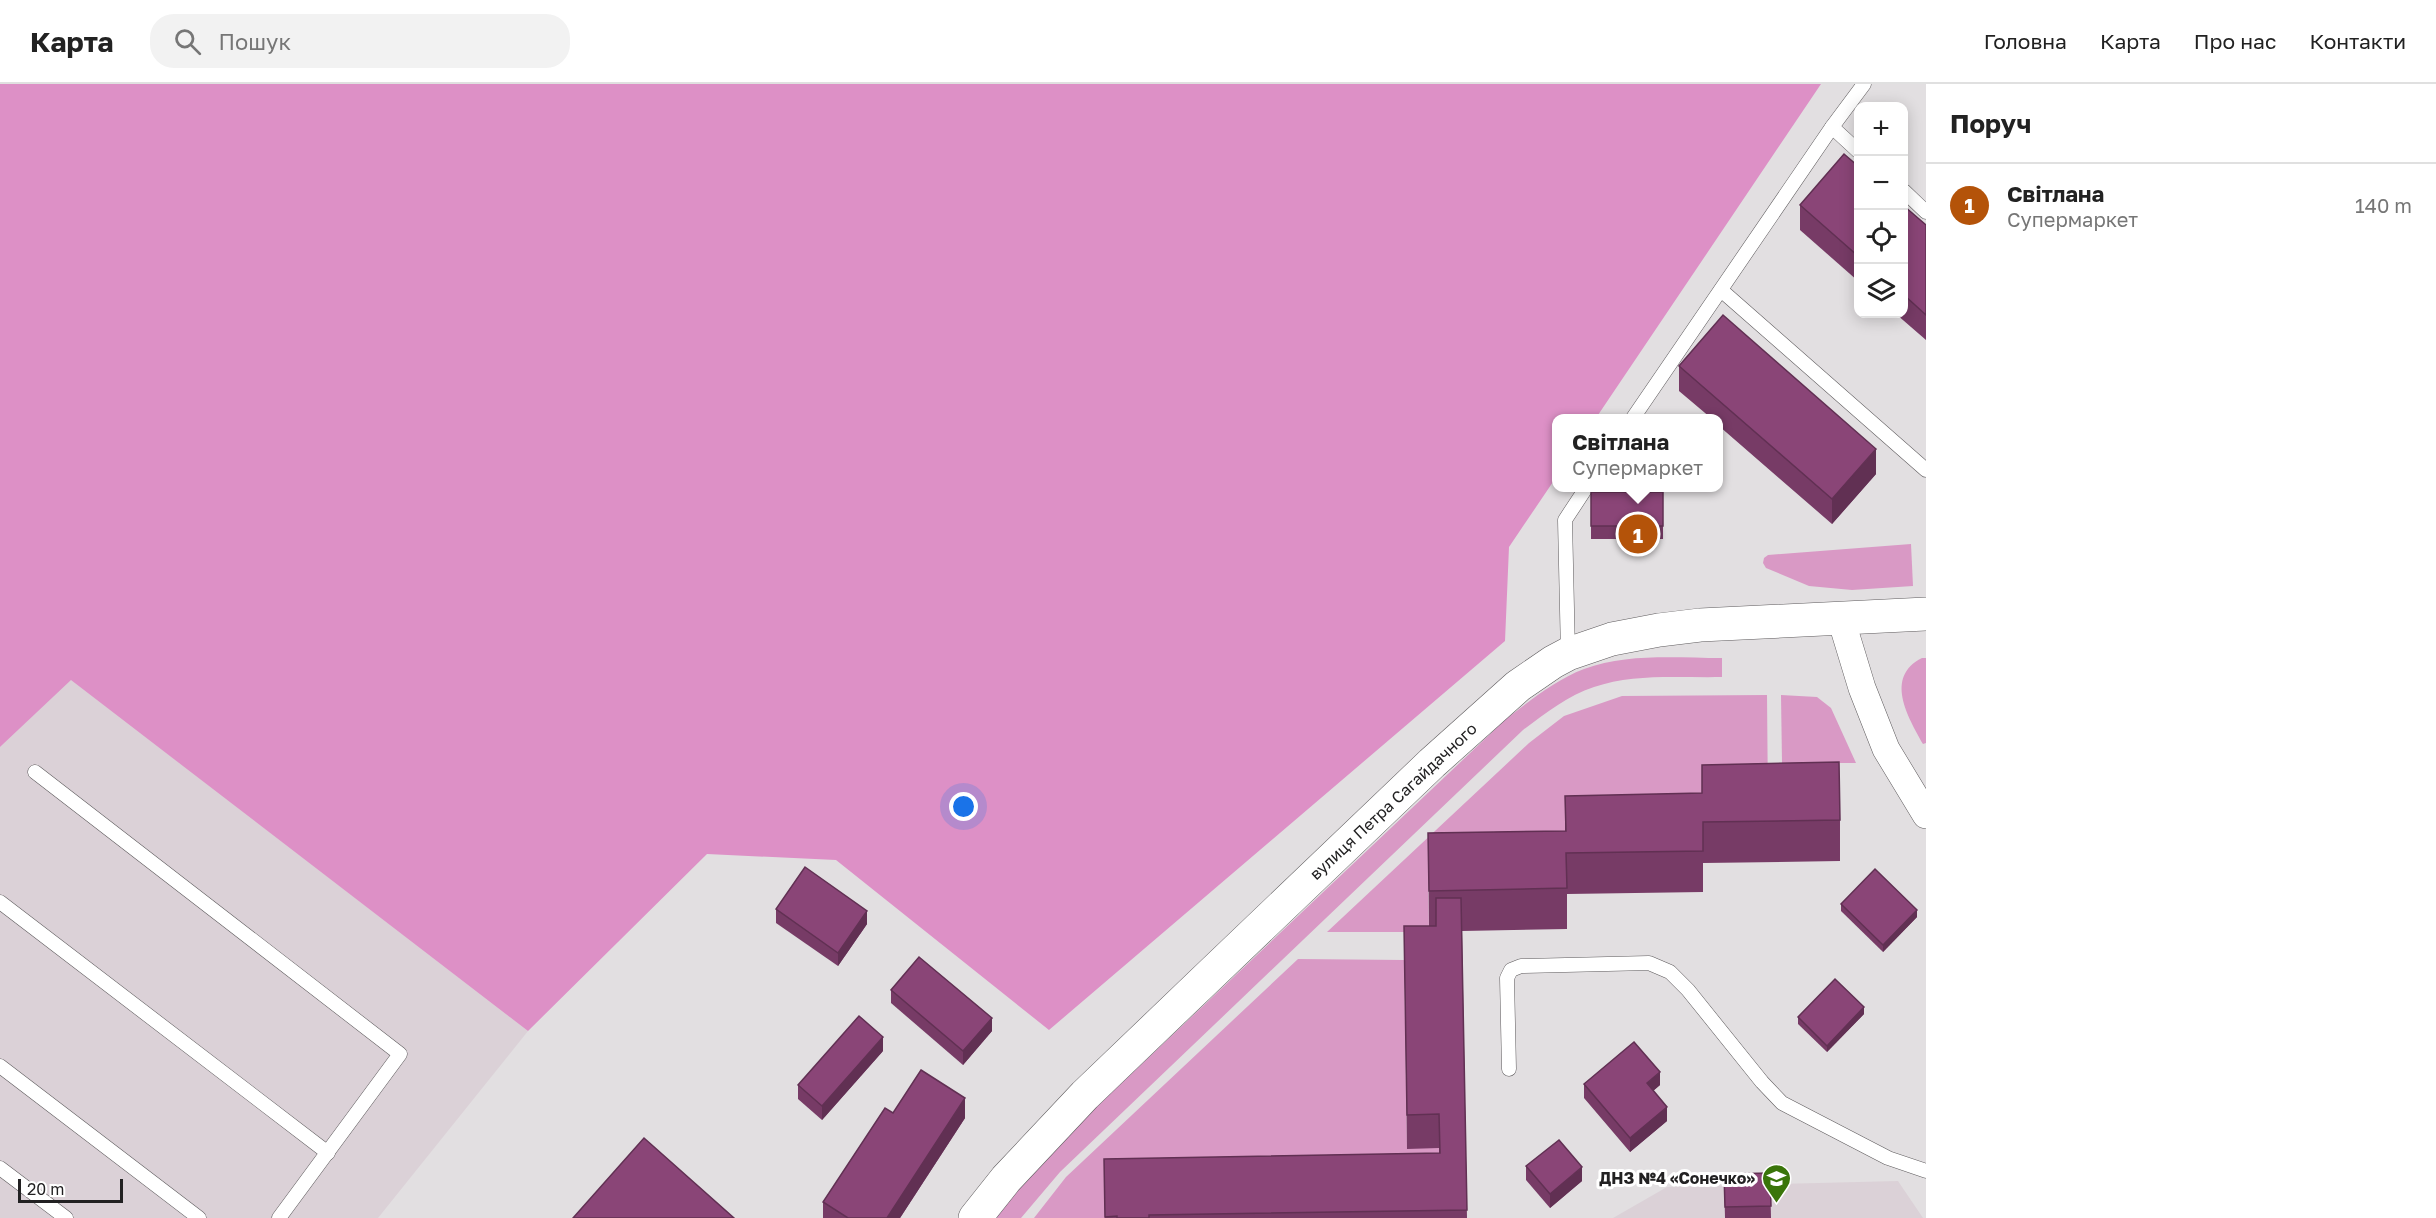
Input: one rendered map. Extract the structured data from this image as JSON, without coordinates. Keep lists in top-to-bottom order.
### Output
{
  "streets": {
    "main road": ["вулиця Петра Сагайдачного"]
  },
  "places": {
    "school or university": ["ДНЗ №4 «Сонечко»"]
  },
  "scale_bar": "20 m",
  "page": {
    "header": "Карта",
    "search": "Пошук",
    "nav": [
      "Головна",
      "Карта",
      "Про нас",
      "Контакти"
    ],
    "heading": "Поруч",
    "map_buttons": ["+", "−"],
    "list": [
      {
        "mark": "1",
        "name": "Світлана",
        "note": "Супермаркет",
        "value": "140 m"
      }
    ],
    "popup": ["Світлана", "Супермаркет"],
    "pins": "1",
    "scale": "20 m"
  }
}
